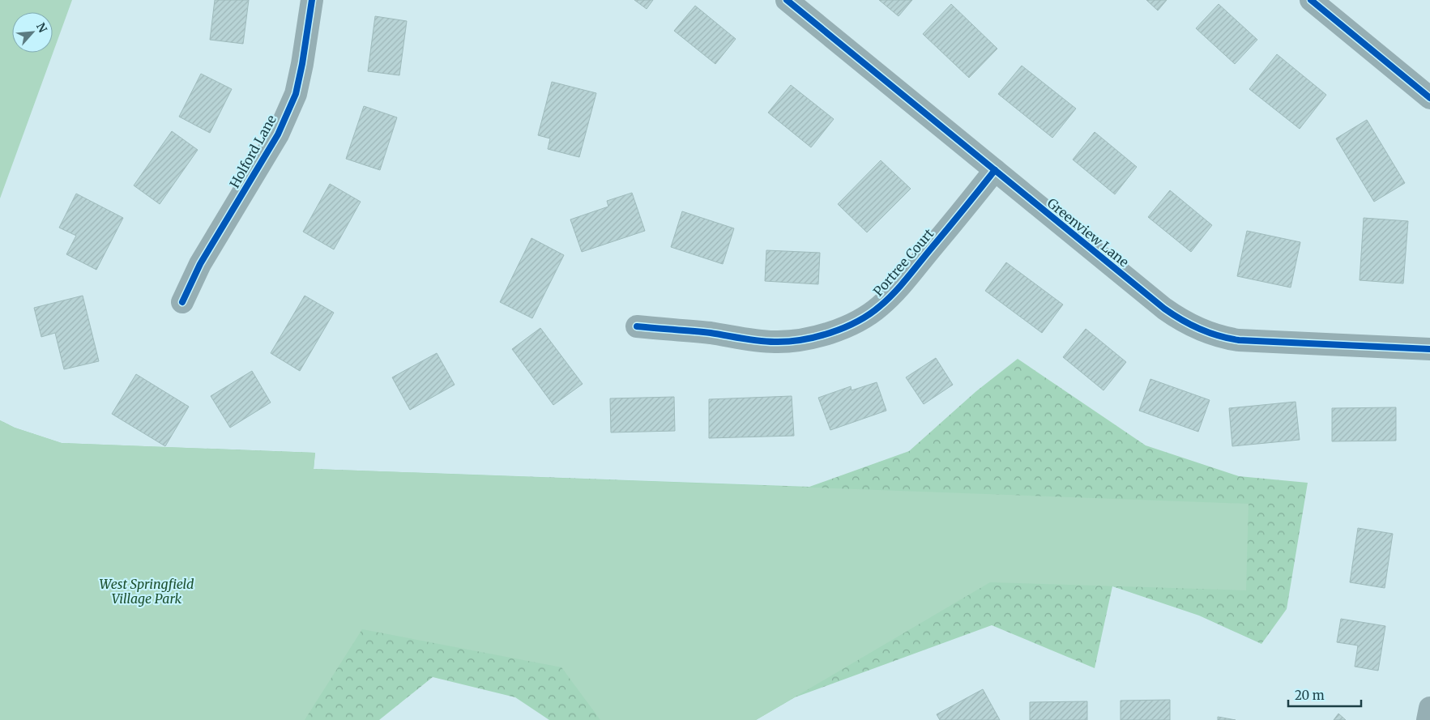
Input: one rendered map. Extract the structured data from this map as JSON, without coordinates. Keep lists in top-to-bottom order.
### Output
{
  "streets": {
    "street": ["Holford Lane", "Greenview Lane", "Portree Court"]
  },
  "crossings": [
    ["Greenview Lane", "Portree Court"]
  ],
  "parks": ["West Springfield Village Park"],
  "scale_bar": "20 m",
  "north": "top right"
}
